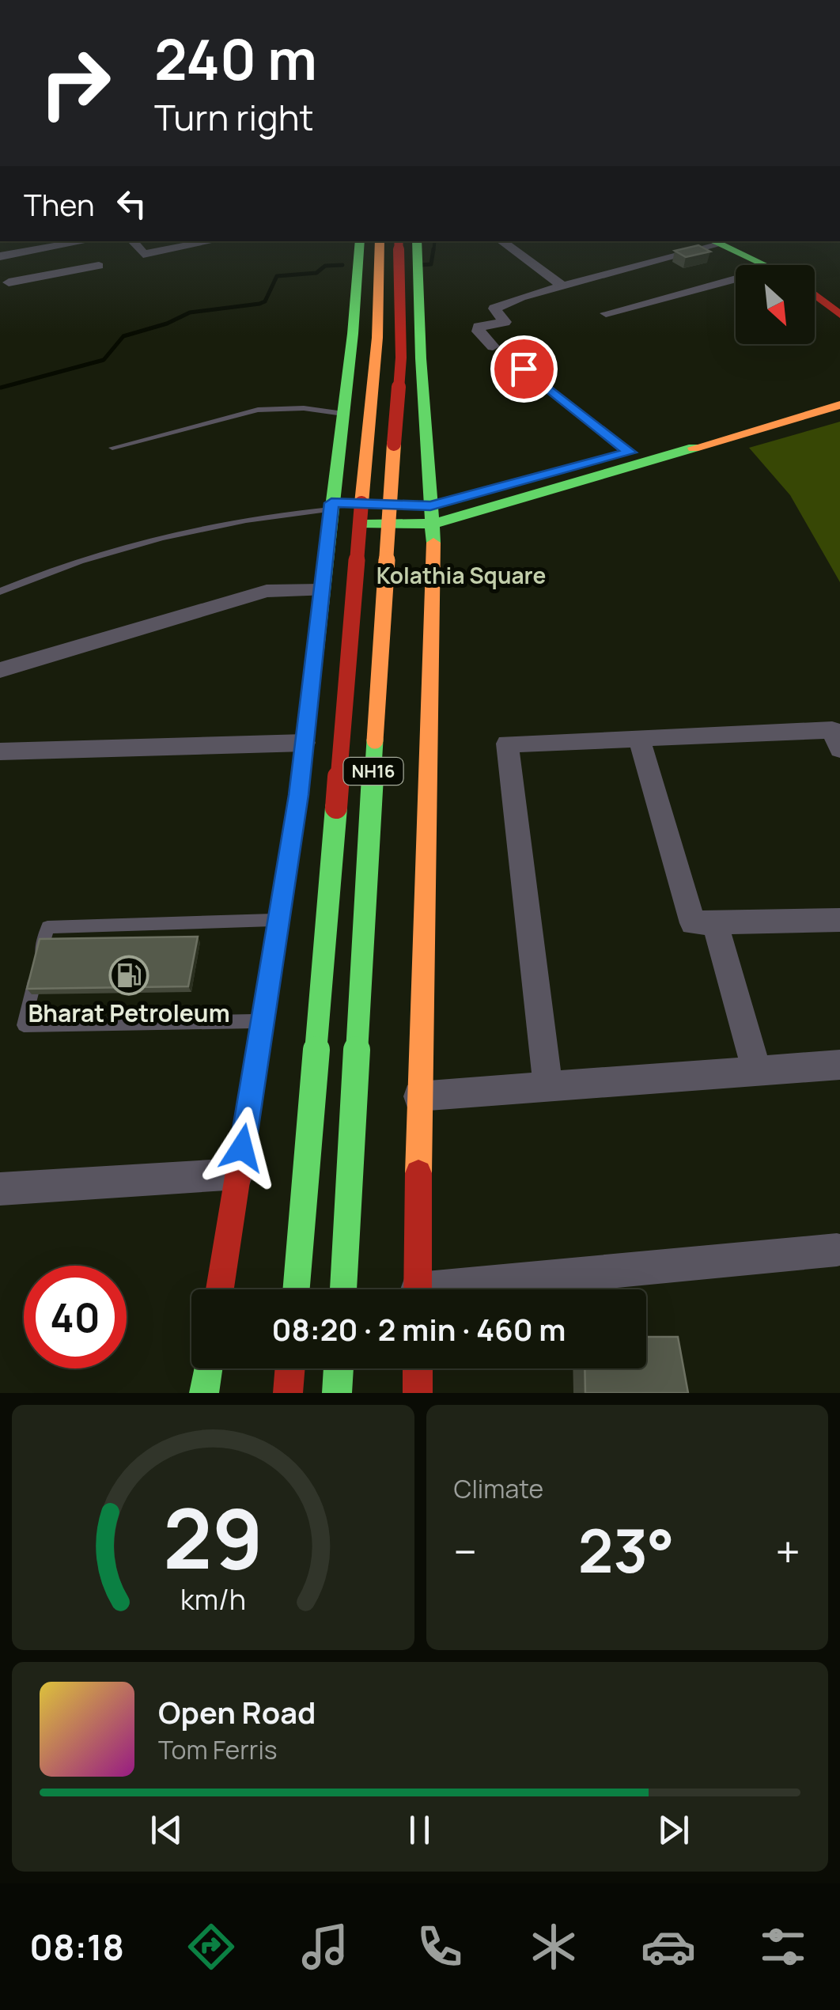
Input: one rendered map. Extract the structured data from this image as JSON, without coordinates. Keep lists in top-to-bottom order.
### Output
{
  "streets": {
    "main road": ["NH16"]
  },
  "districts": ["Kolathia Square"],
  "places": {
    "fuel station": ["Bharat Petroleum"]
  },
  "north": "bottom right",
  "page": {
    "turn": ["240 m", "Turn right"],
    "then": "Then",
    "limit": "40",
    "trip": "08:20 · 2 min · 460 m",
    "tile": "Climate",
    "heat": ["−", "23°", "+"],
    "song": ["Open Road", "Tom Ferris"],
    "tabs": "08:18",
    "gauge": ["29", "km/h"]
  }
}
